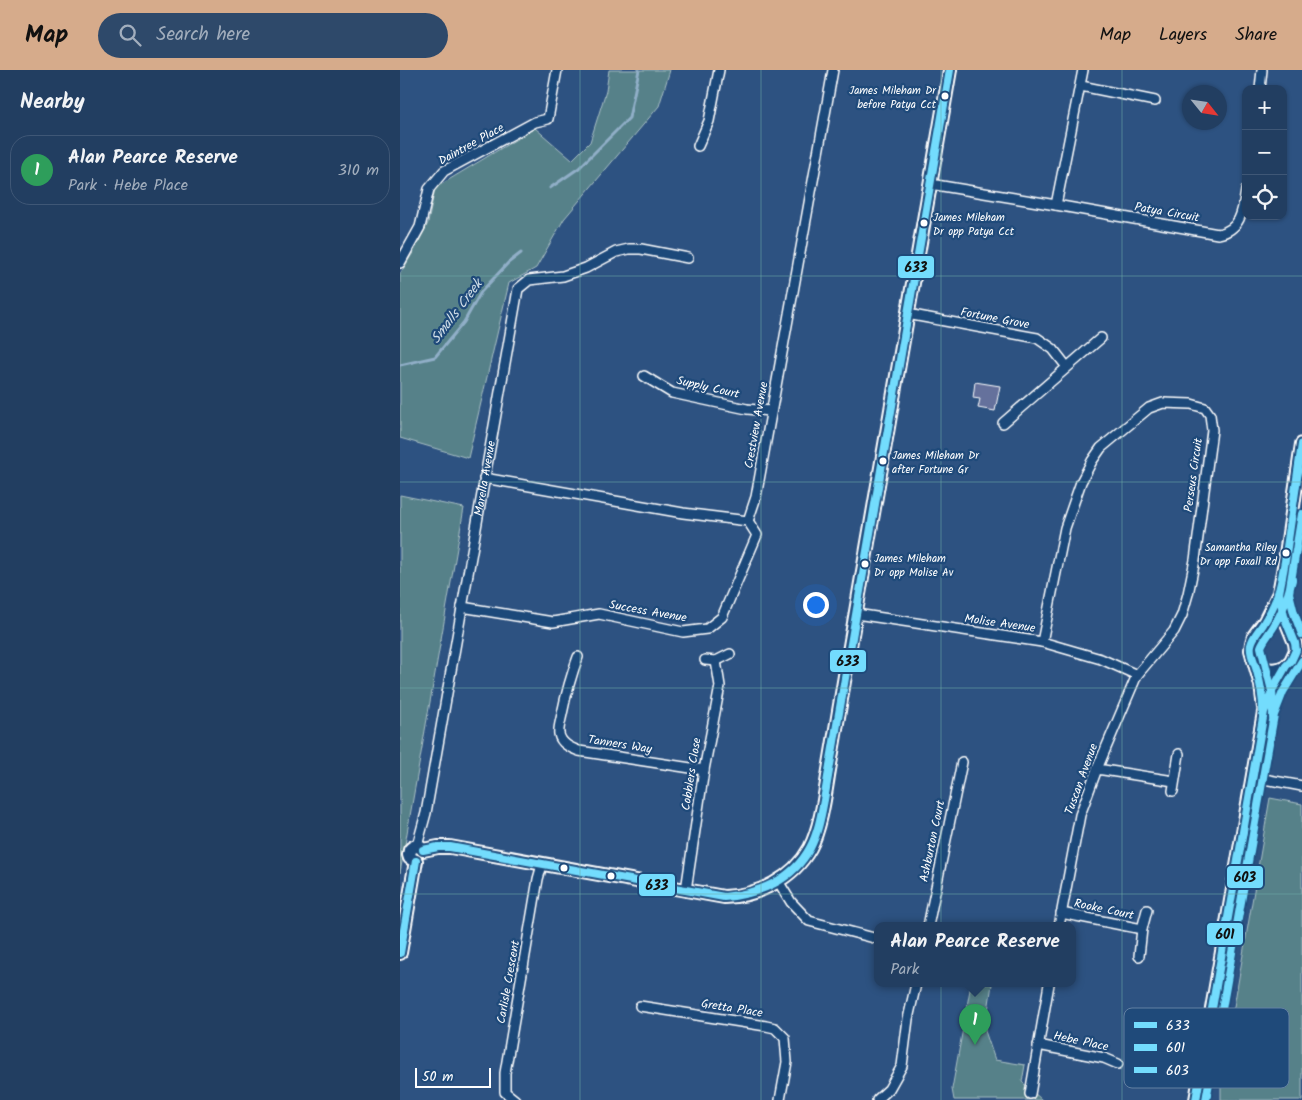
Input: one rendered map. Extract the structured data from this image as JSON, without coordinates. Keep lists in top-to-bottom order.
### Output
{
  "streets": {
    "street": [
      "Daintree Place",
      "Patya Circuit",
      "Fortune Grove",
      "Supply Court",
      "Crestview Avenue",
      "Perseus Circuit",
      "Marella Avenue",
      "Success Avenue",
      "Molise Avenue",
      "Tanners Way",
      "Cobblers Close",
      "Tuscan Avenue",
      "Ashburton Court",
      "Rooke Court",
      "Carlisle Crescent",
      "Gretta Place",
      "Hebe Place"
    ]
  },
  "crossings": [
    ["Supply Court", "Crestview Avenue"],
    ["Crestview Avenue", "Success Avenue"],
    ["Perseus Circuit", "Molise Avenue"],
    ["Perseus Circuit", "Tuscan Avenue"],
    ["Marella Avenue", "Success Avenue"],
    ["Molise Avenue", "Tuscan Avenue"],
    ["Tanners Way", "Cobblers Close"],
    ["Tuscan Avenue", "Rooke Court"]
  ],
  "water": ["Smalls Creek"],
  "places": [
    "James Mileham Dr before Patya Cct",
    "James Mileham Dr opp Patya Cct",
    "James Mileham Dr after Fortune Gr",
    "Samantha Riley Dr opp Foxall Rd",
    "James Mileham Dr opp Molise Av"
  ],
  "lines": ["transit line 633", "transit line 601", "transit line 603"],
  "legend": ["633", "601", "603"],
  "scale_bar": "50 m",
  "north": "bottom right",
  "page": {
    "header": "Map",
    "search": "Search here",
    "nav": ["Map", "Layers", "Share"],
    "heading": "Nearby",
    "map_buttons": ["+", "−"],
    "list": [
      {
        "mark": "1",
        "name": "Alan Pearce Reserve",
        "note": "Park · Hebe Place",
        "value": "310 m"
      }
    ],
    "popup": ["Alan Pearce Reserve", "Park"],
    "pins": "1",
    "scale": "50 m"
  }
}
